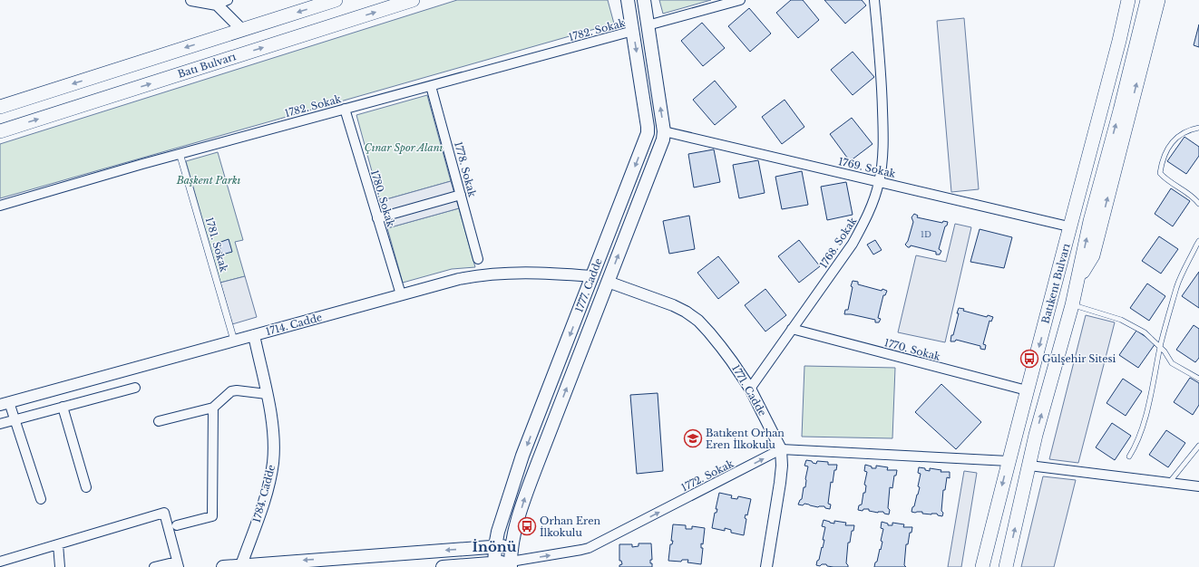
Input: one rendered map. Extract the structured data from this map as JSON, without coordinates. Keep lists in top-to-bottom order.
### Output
{
  "streets": {
    "main road": ["Batı Bulvarı", "Batıkent Bulvarı", "1777. Cadde"],
    "street": [
      "1782. Sokak",
      "1769. Sokak",
      "1778. Sokak",
      "1780. Sokak",
      "1768. Sokak",
      "1781. Sokak",
      "1714. Cadde",
      "1770. Sokak",
      "1771. Cadde",
      "1772. Sokak",
      "1784. Cadde"
    ]
  },
  "crossings": [
    ["1782. Sokak", "1778. Sokak"],
    ["1782. Sokak", "1780. Sokak"],
    ["1782. Sokak", "1781. Sokak"],
    ["1782. Sokak", "1777. Cadde"],
    ["1769. Sokak", "1768. Sokak"],
    ["1769. Sokak", "1777. Cadde"],
    ["1780. Sokak", "1714. Cadde"],
    ["1768. Sokak", "1770. Sokak"],
    ["1768. Sokak", "1771. Cadde"],
    ["1781. Sokak", "1714. Cadde"],
    ["Batıkent Bulvarı", "1770. Sokak"],
    ["1777. Cadde", "1714. Cadde"],
    ["1777. Cadde", "1771. Cadde"],
    ["1777. Cadde", "1772. Sokak"],
    ["1714. Cadde", "1784. Cadde"],
    ["1771. Cadde", "1772. Sokak"]
  ],
  "one_way": ["1772. Sokak"],
  "districts": ["İnönü"],
  "parks": ["Çınar Spor Alanı", "Başkent Parkı"],
  "places": {
    "bus stop": ["Gülşehir Sitesi", "Orhan Eren İlkokulu"],
    "school or university": ["Batıkent Orhan Eren İlkokulu"]
  },
  "house_numbers": ["1D"]
}
